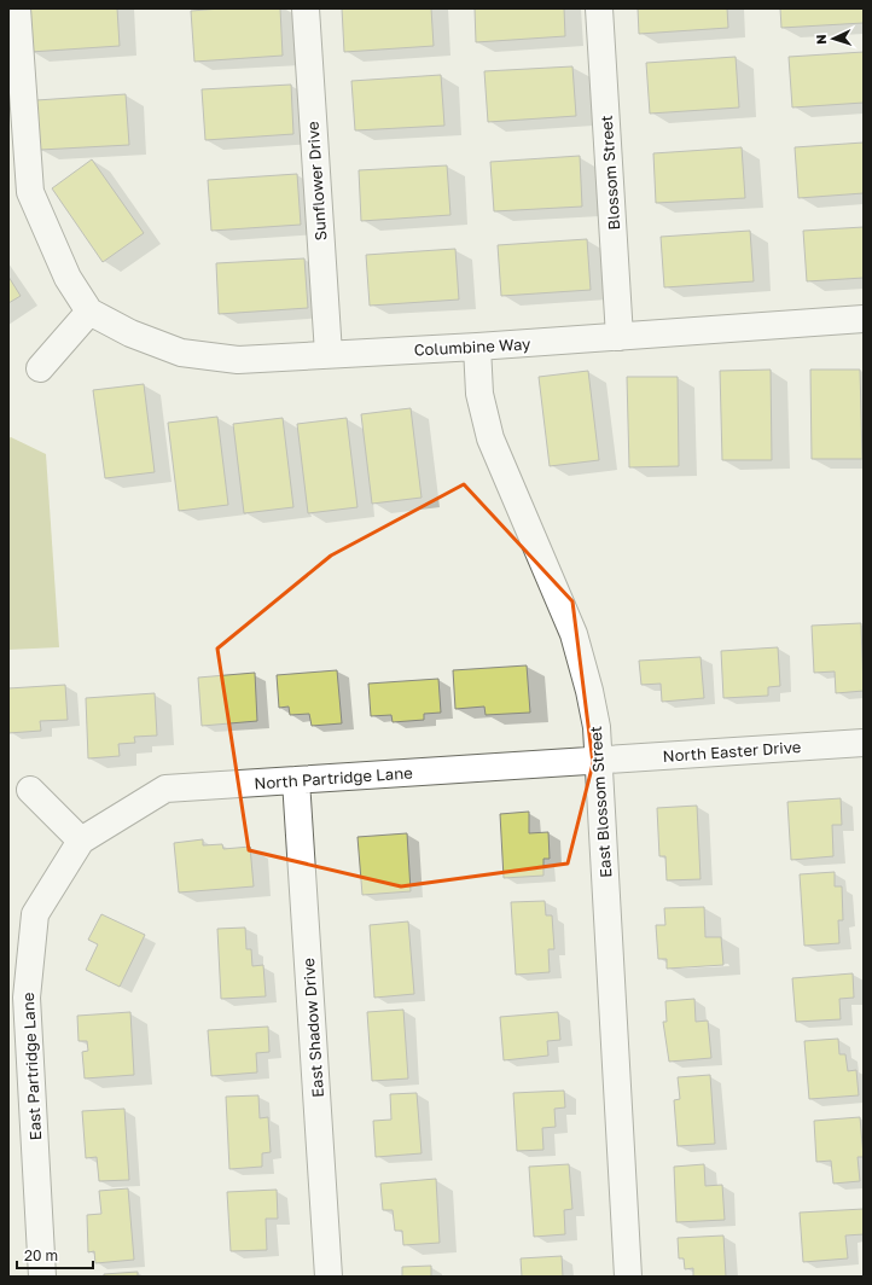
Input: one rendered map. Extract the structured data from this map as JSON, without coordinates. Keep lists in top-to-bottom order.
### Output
{
  "streets": {
    "street": [
      "Blossom Street",
      "Sunflower Drive",
      "Columbine Way",
      "North Easter Drive",
      "North Partridge Lane",
      "East Blossom Street",
      "East Shadow Drive",
      "East Partridge Lane"
    ]
  },
  "crossings": [
    ["Blossom Street", "Columbine Way"],
    ["Sunflower Drive", "Columbine Way"],
    ["Columbine Way", "East Blossom Street"],
    ["North Easter Drive", "North Partridge Lane"],
    ["North Easter Drive", "East Blossom Street"],
    ["North Partridge Lane", "East Blossom Street"],
    ["North Partridge Lane", "East Shadow Drive"],
    ["North Partridge Lane", "East Partridge Lane"]
  ],
  "scale_bar": "20 m",
  "north": "left"
}
